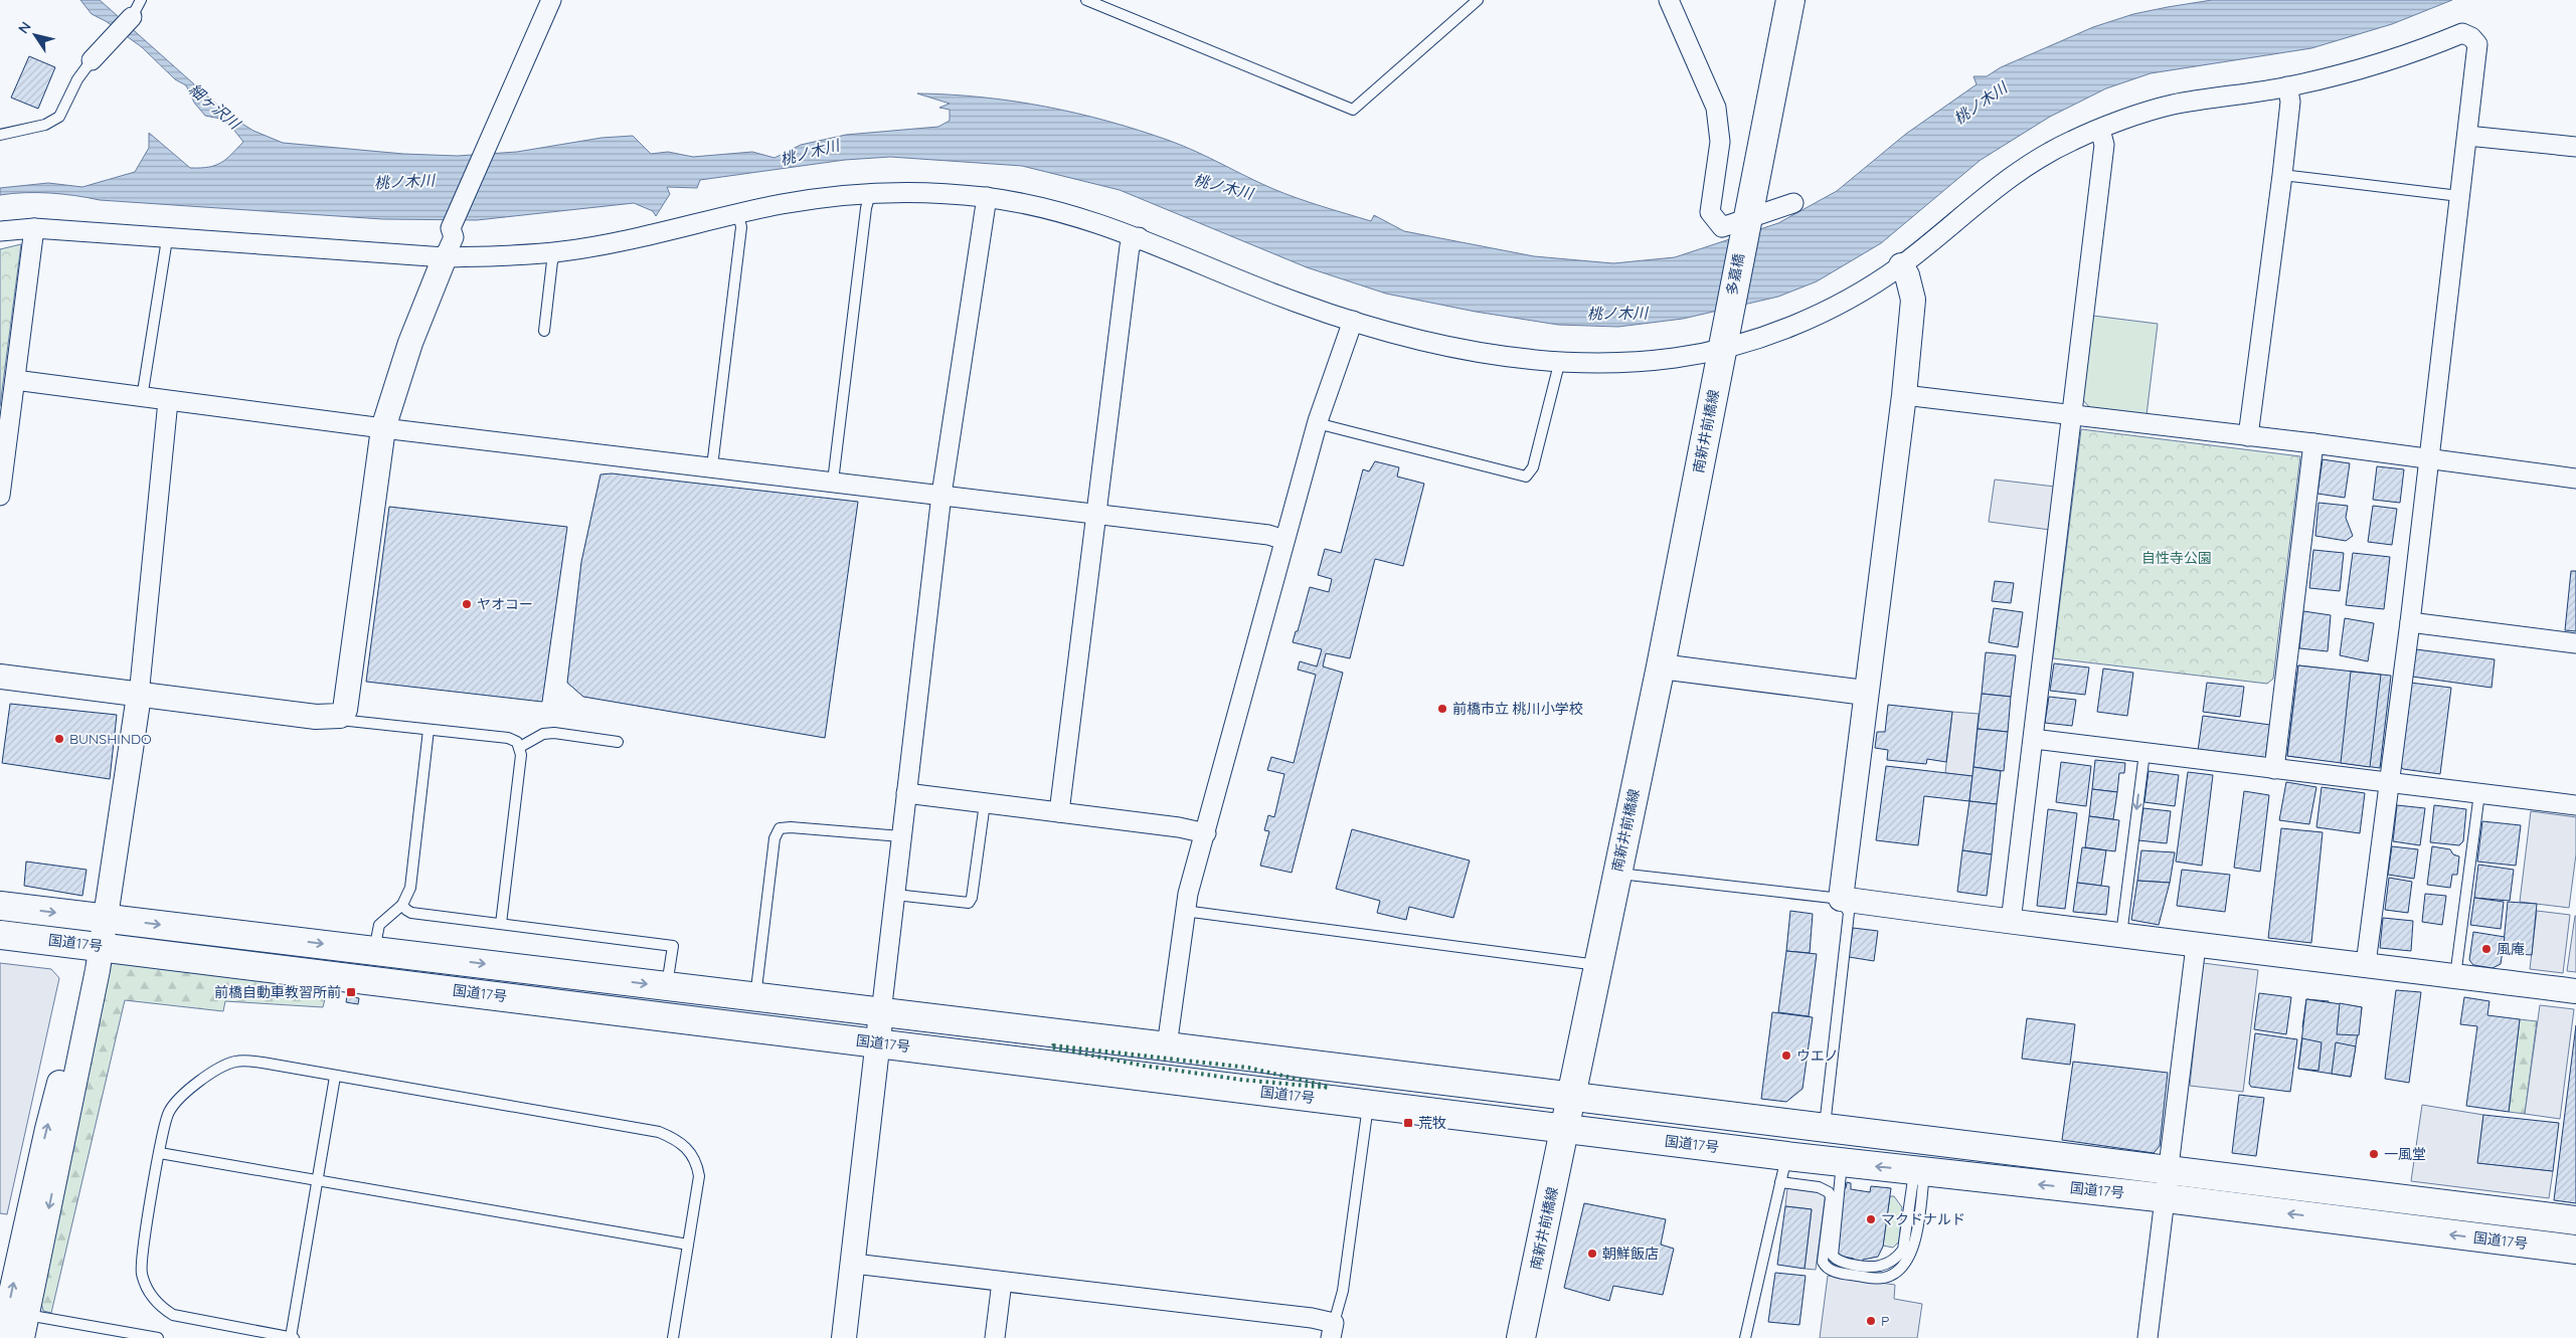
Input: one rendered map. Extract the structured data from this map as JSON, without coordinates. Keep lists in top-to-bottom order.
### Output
{
  "streets": {
    "main road": ["多嘉橋", "南新井前橋線", "国道17号"]
  },
  "crossings": [
    ["多嘉橋", "南新井前橋線"],
    ["南新井前橋線", "国道17号"]
  ],
  "water": ["桃ノ木川", "細ヶ沢川"],
  "parks": ["自性寺公園"],
  "places": {
    "other": [
      "ヤオコー",
      "前橋市立 桃川小学校",
      "BUNSHINDO",
      "風庵",
      "ウエノ",
      "一風堂",
      "マクドナルド",
      "朝鮮飯店",
      "P"
    ],
    "transit": ["前橋自動車教習所前", "荒牧"]
  },
  "north": "top left"
}
